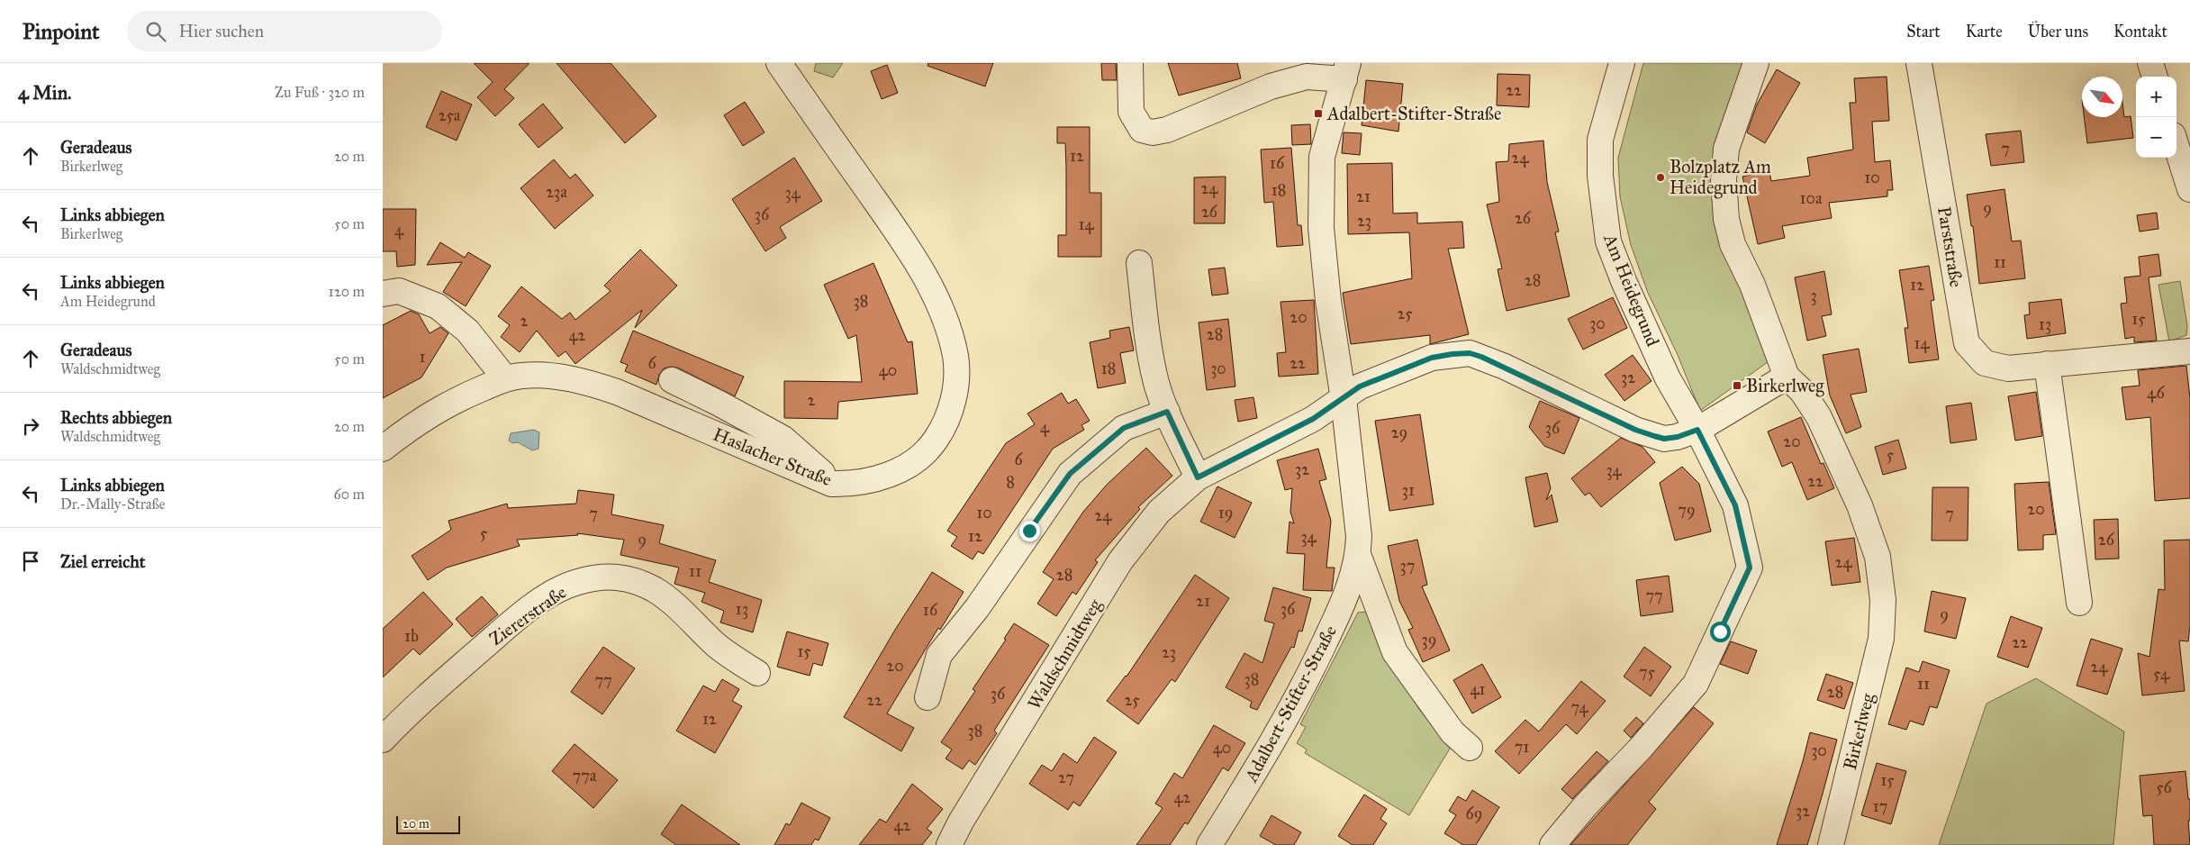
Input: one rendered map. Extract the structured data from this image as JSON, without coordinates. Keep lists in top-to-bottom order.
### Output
{
  "streets": {
    "street": [
      "Parststraße",
      "Am Heidegrund",
      "Haslacher Straße",
      "Ziererstraße",
      "Waldschmidtweg",
      "Adalbert-Stifter-Straße",
      "Birkerlweg"
    ]
  },
  "crossings": [
    ["Waldschmidtweg", "Adalbert-Stifter-Straße"]
  ],
  "places": {
    "transit": ["Adalbert-Stifter-Straße", "Birkerlweg"],
    "other": ["Bolzplatz Am Heidegrund"]
  },
  "house_numbers": [
    "22",
    "25a",
    "7",
    "12",
    "24",
    "16",
    "10",
    "24",
    "18",
    "23a",
    "34",
    "21",
    "10a",
    "9",
    "26",
    "36",
    "26",
    "23",
    "14",
    "4",
    "11",
    "28",
    "12",
    "3",
    "38",
    "25",
    "20",
    "15",
    "2",
    "30",
    "13",
    "28",
    "42",
    "14",
    "1",
    "6",
    "22",
    "18",
    "30",
    "40",
    "32",
    "46",
    "2",
    "4",
    "36",
    "29",
    "20",
    "5",
    "6",
    "32",
    "34",
    "22",
    "8",
    "31",
    "20",
    "79",
    "10",
    "19",
    "7",
    "7",
    "24",
    "5",
    "12",
    "34",
    "9",
    "26",
    "24",
    "37",
    "11",
    "28",
    "77",
    "21",
    "13",
    "36",
    "16",
    "9",
    "1b",
    "39",
    "22",
    "15",
    "23",
    "20",
    "24",
    "75",
    "54",
    "38",
    "77",
    "11",
    "41",
    "28",
    "36",
    "22",
    "25",
    "74",
    "12",
    "38",
    "71",
    "40",
    "30",
    "77a",
    "27",
    "15",
    "56",
    "42",
    "17",
    "32",
    "69",
    "42"
  ],
  "scale_bar": "20 m",
  "north": "bottom right",
  "page": {
    "header": "Pinpoint",
    "search": "Hier suchen",
    "nav": [
      "Start",
      "Karte",
      "Über uns",
      "Kontakt"
    ],
    "heading": ["4 Min.", "Zu Fuß · 320 m"],
    "map_buttons": ["+", "−"],
    "list": [
      ["Geradeaus", "Birkerlweg", "20 m"],
      ["Links abbiegen", "Birkerlweg", "50 m"],
      ["Links abbiegen", "Am Heidegrund", "120 m"],
      ["Geradeaus", "Waldschmidtweg", "50 m"],
      ["Rechts abbiegen", "Waldschmidtweg", "20 m"],
      ["Links abbiegen", "Dr.-Mally-Straße", "60 m"],
      "Ziel erreicht"
    ],
    "scale": "20 m"
  }
}
